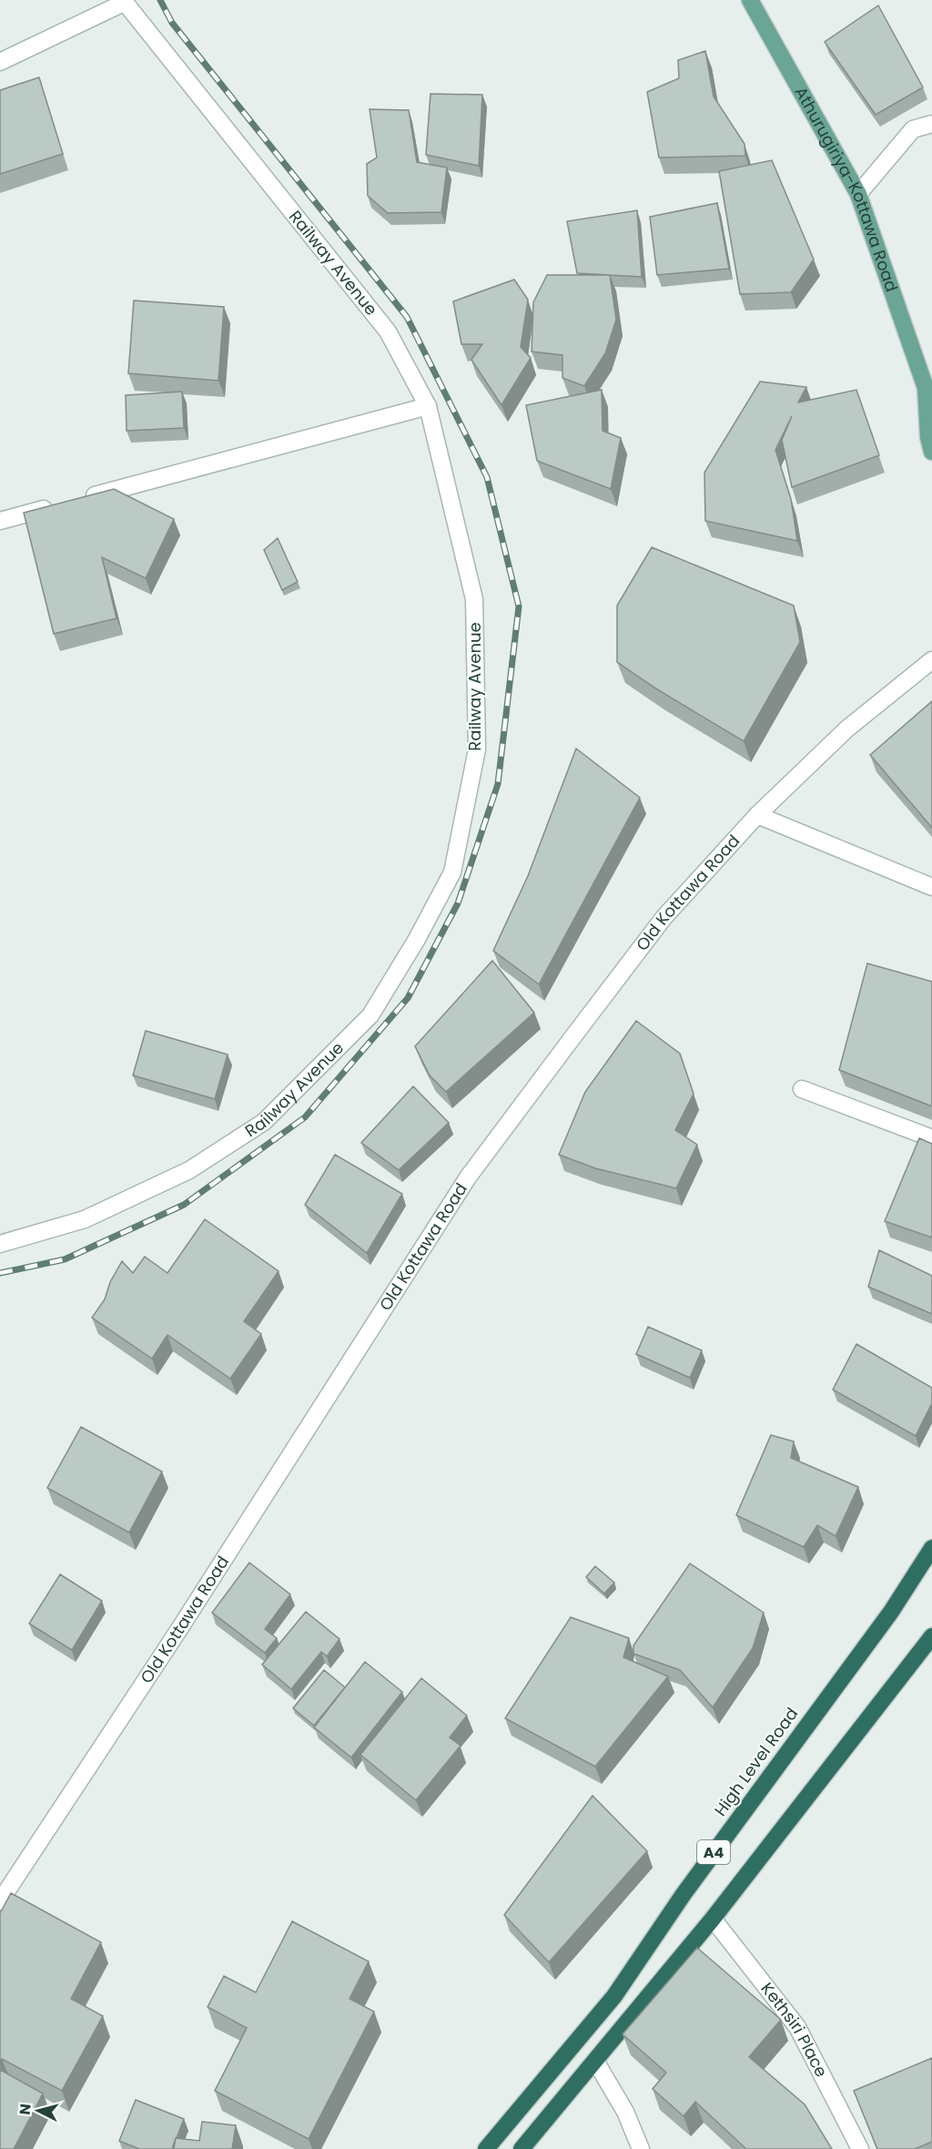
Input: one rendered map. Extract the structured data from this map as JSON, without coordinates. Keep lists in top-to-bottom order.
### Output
{
  "streets": {
    "highway": ["High Level Road", "A4"],
    "main road": ["Athurugiriya-Kottawa Road"],
    "street": ["Railway Avenue", "Old Kottawa Road", "Kethsiri Place"]
  },
  "crossings": [
    ["A4", "Kethsiri Place"]
  ],
  "north": "left"
}
